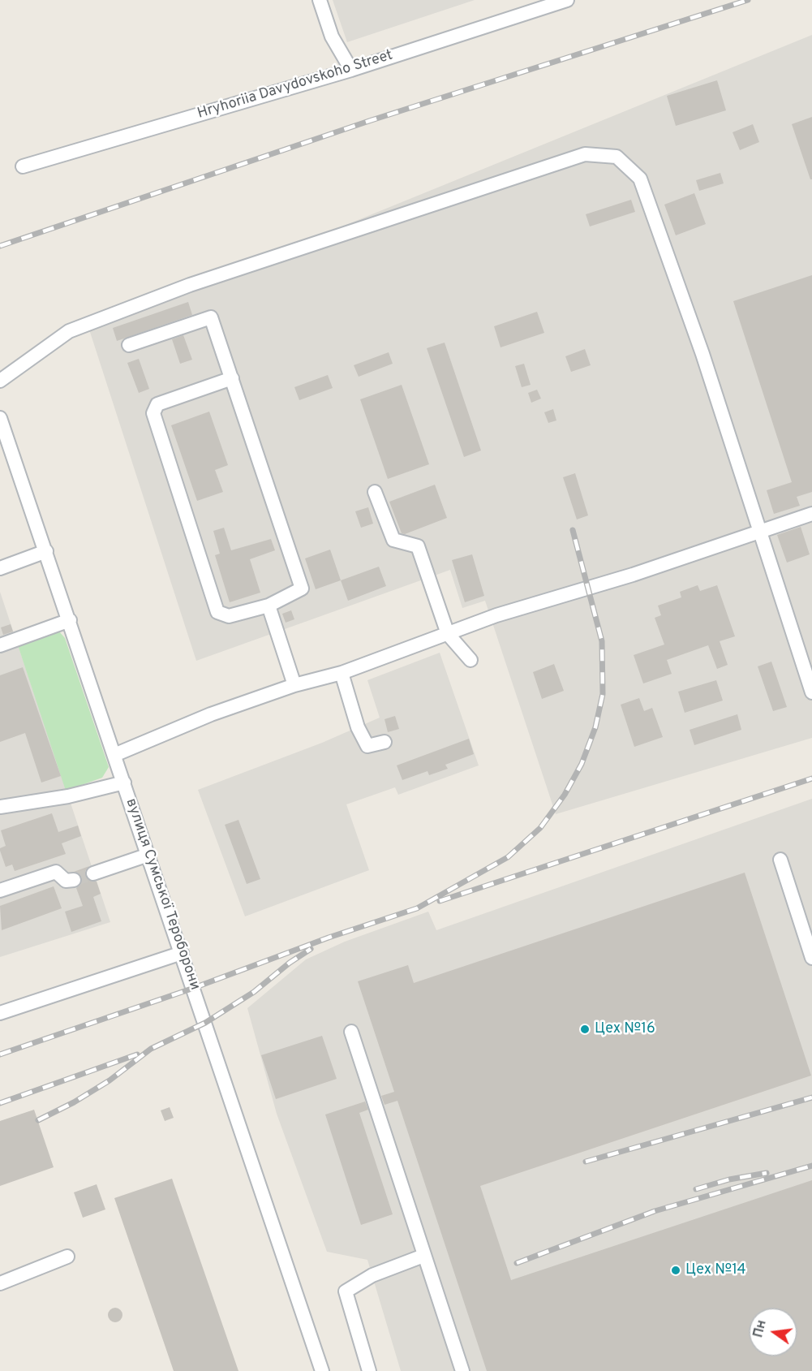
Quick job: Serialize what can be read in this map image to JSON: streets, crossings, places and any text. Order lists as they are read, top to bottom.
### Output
{
  "streets": {
    "street": ["Hryhoriia Davydovskoho Street", "вулиця Сумської Тероборони"]
  },
  "places": ["Цех №16", "Цех №14"],
  "north": "left"
}
